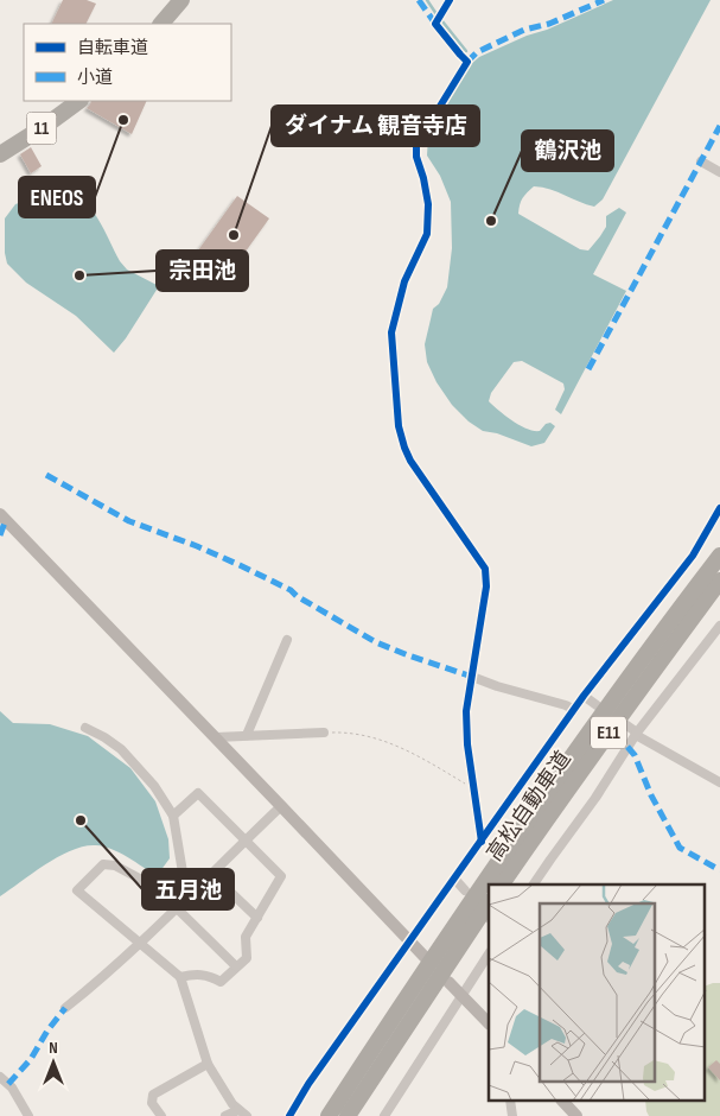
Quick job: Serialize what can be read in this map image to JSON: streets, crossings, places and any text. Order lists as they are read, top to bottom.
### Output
{
  "streets": {
    "highway": ["11", "E11", "高松自動車道"]
  },
  "places": [
    "ENEOS",
    "鶴沢池",
    "ダイナム 観音寺店",
    "宗田池",
    "五月池"
  ],
  "legend": ["自転車道", "小道"],
  "north": "top"
}
